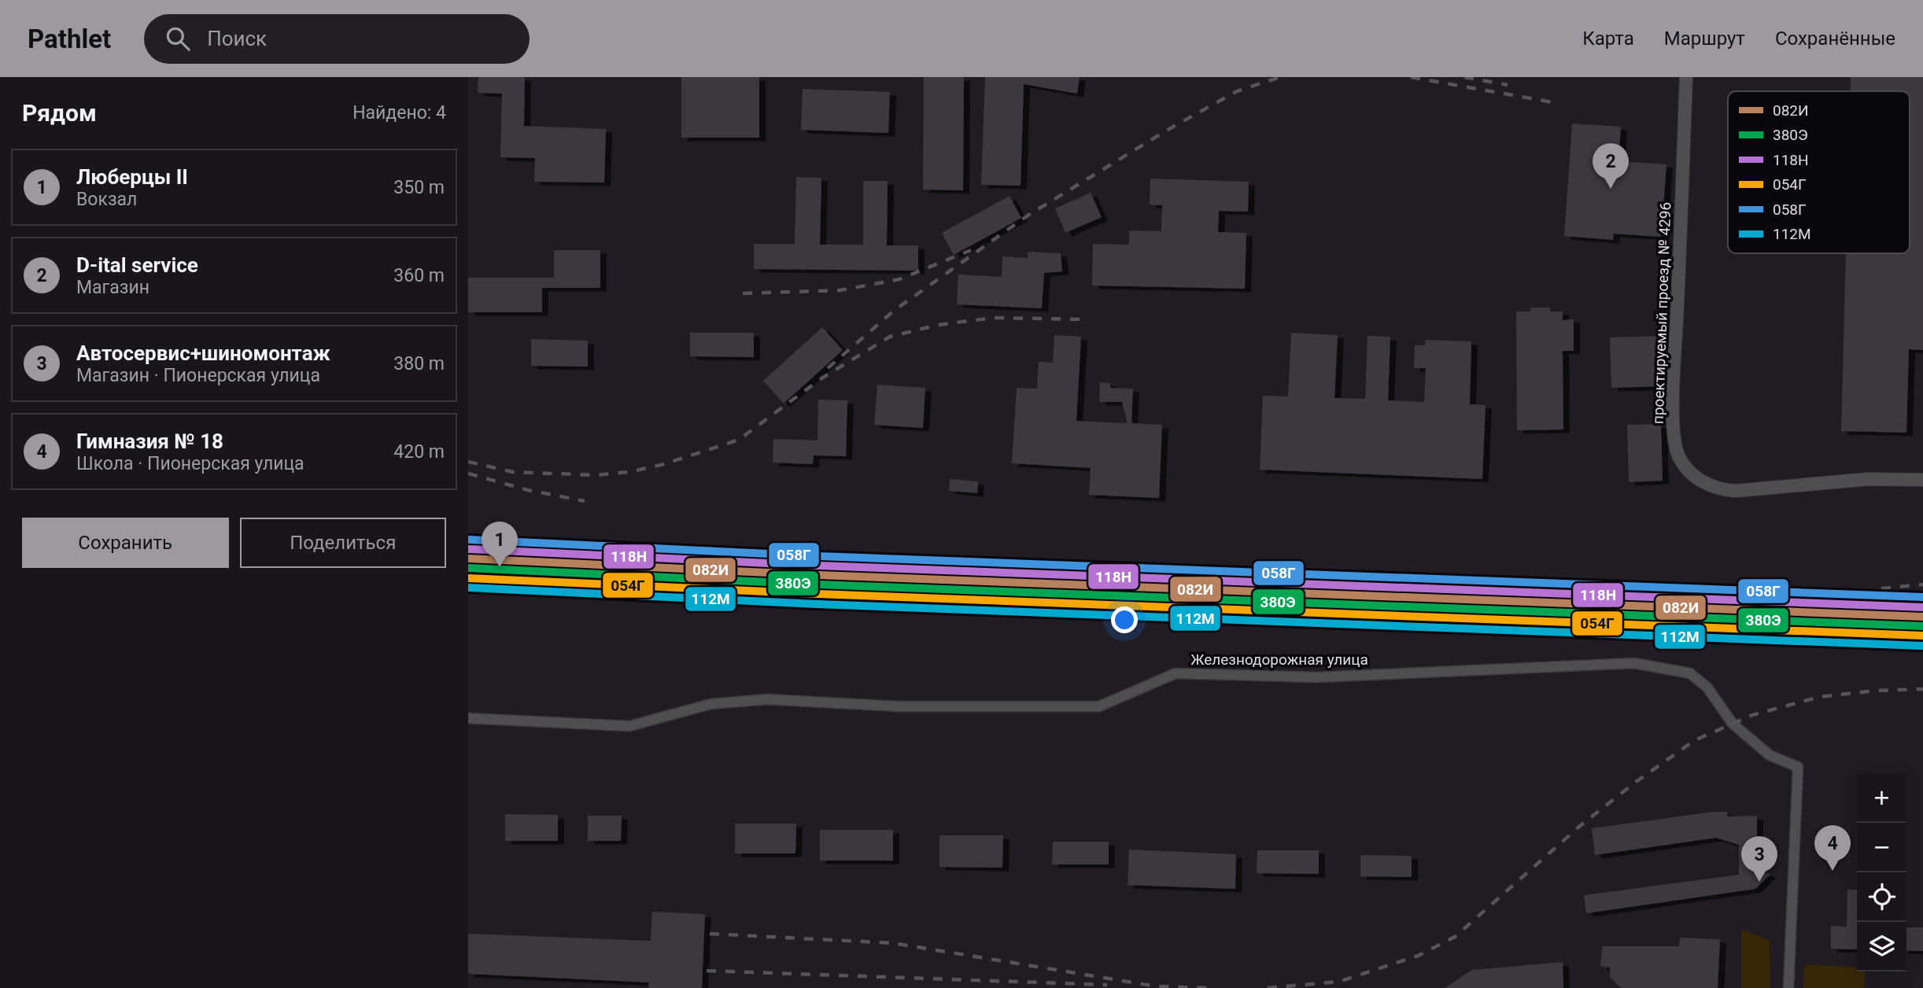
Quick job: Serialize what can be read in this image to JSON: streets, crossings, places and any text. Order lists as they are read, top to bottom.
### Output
{
  "streets": {
    "street": ["проектируемый проезд № 4296", "Железнодорожная улица"]
  },
  "lines": [
    "transit line 058Г",
    "transit line 118Н",
    "transit line 082И",
    "transit line 380Э",
    "transit line 054Г",
    "transit line 112М"
  ],
  "legend": [
    "082И",
    "380Э",
    "118Н",
    "054Г",
    "058Г",
    "112М"
  ],
  "page": {
    "header": "Pathlet",
    "search": "Поиск",
    "nav": ["Карта", "Маршрут", "Сохранённые"],
    "heading": ["Рядом", "Найдено: 4"],
    "pins": [
      "2",
      "1",
      "4",
      "3"
    ],
    "list": [
      {
        "mark": "1",
        "name": "Люберцы II",
        "note": "Вокзал",
        "value": "350 m"
      },
      {
        "mark": "2",
        "name": "D-ital service",
        "note": "Магазин",
        "value": "360 m"
      },
      {
        "mark": "3",
        "name": "Автосервис+шиномонтаж",
        "note": "Магазин · Пионерская улица",
        "value": "380 m"
      },
      {
        "mark": "4",
        "name": "Гимназия № 18",
        "note": "Школа · Пионерская улица",
        "value": "420 m"
      }
    ],
    "buttons": ["Сохранить", "Поделиться"],
    "map_buttons": ["+", "−"]
  }
}
